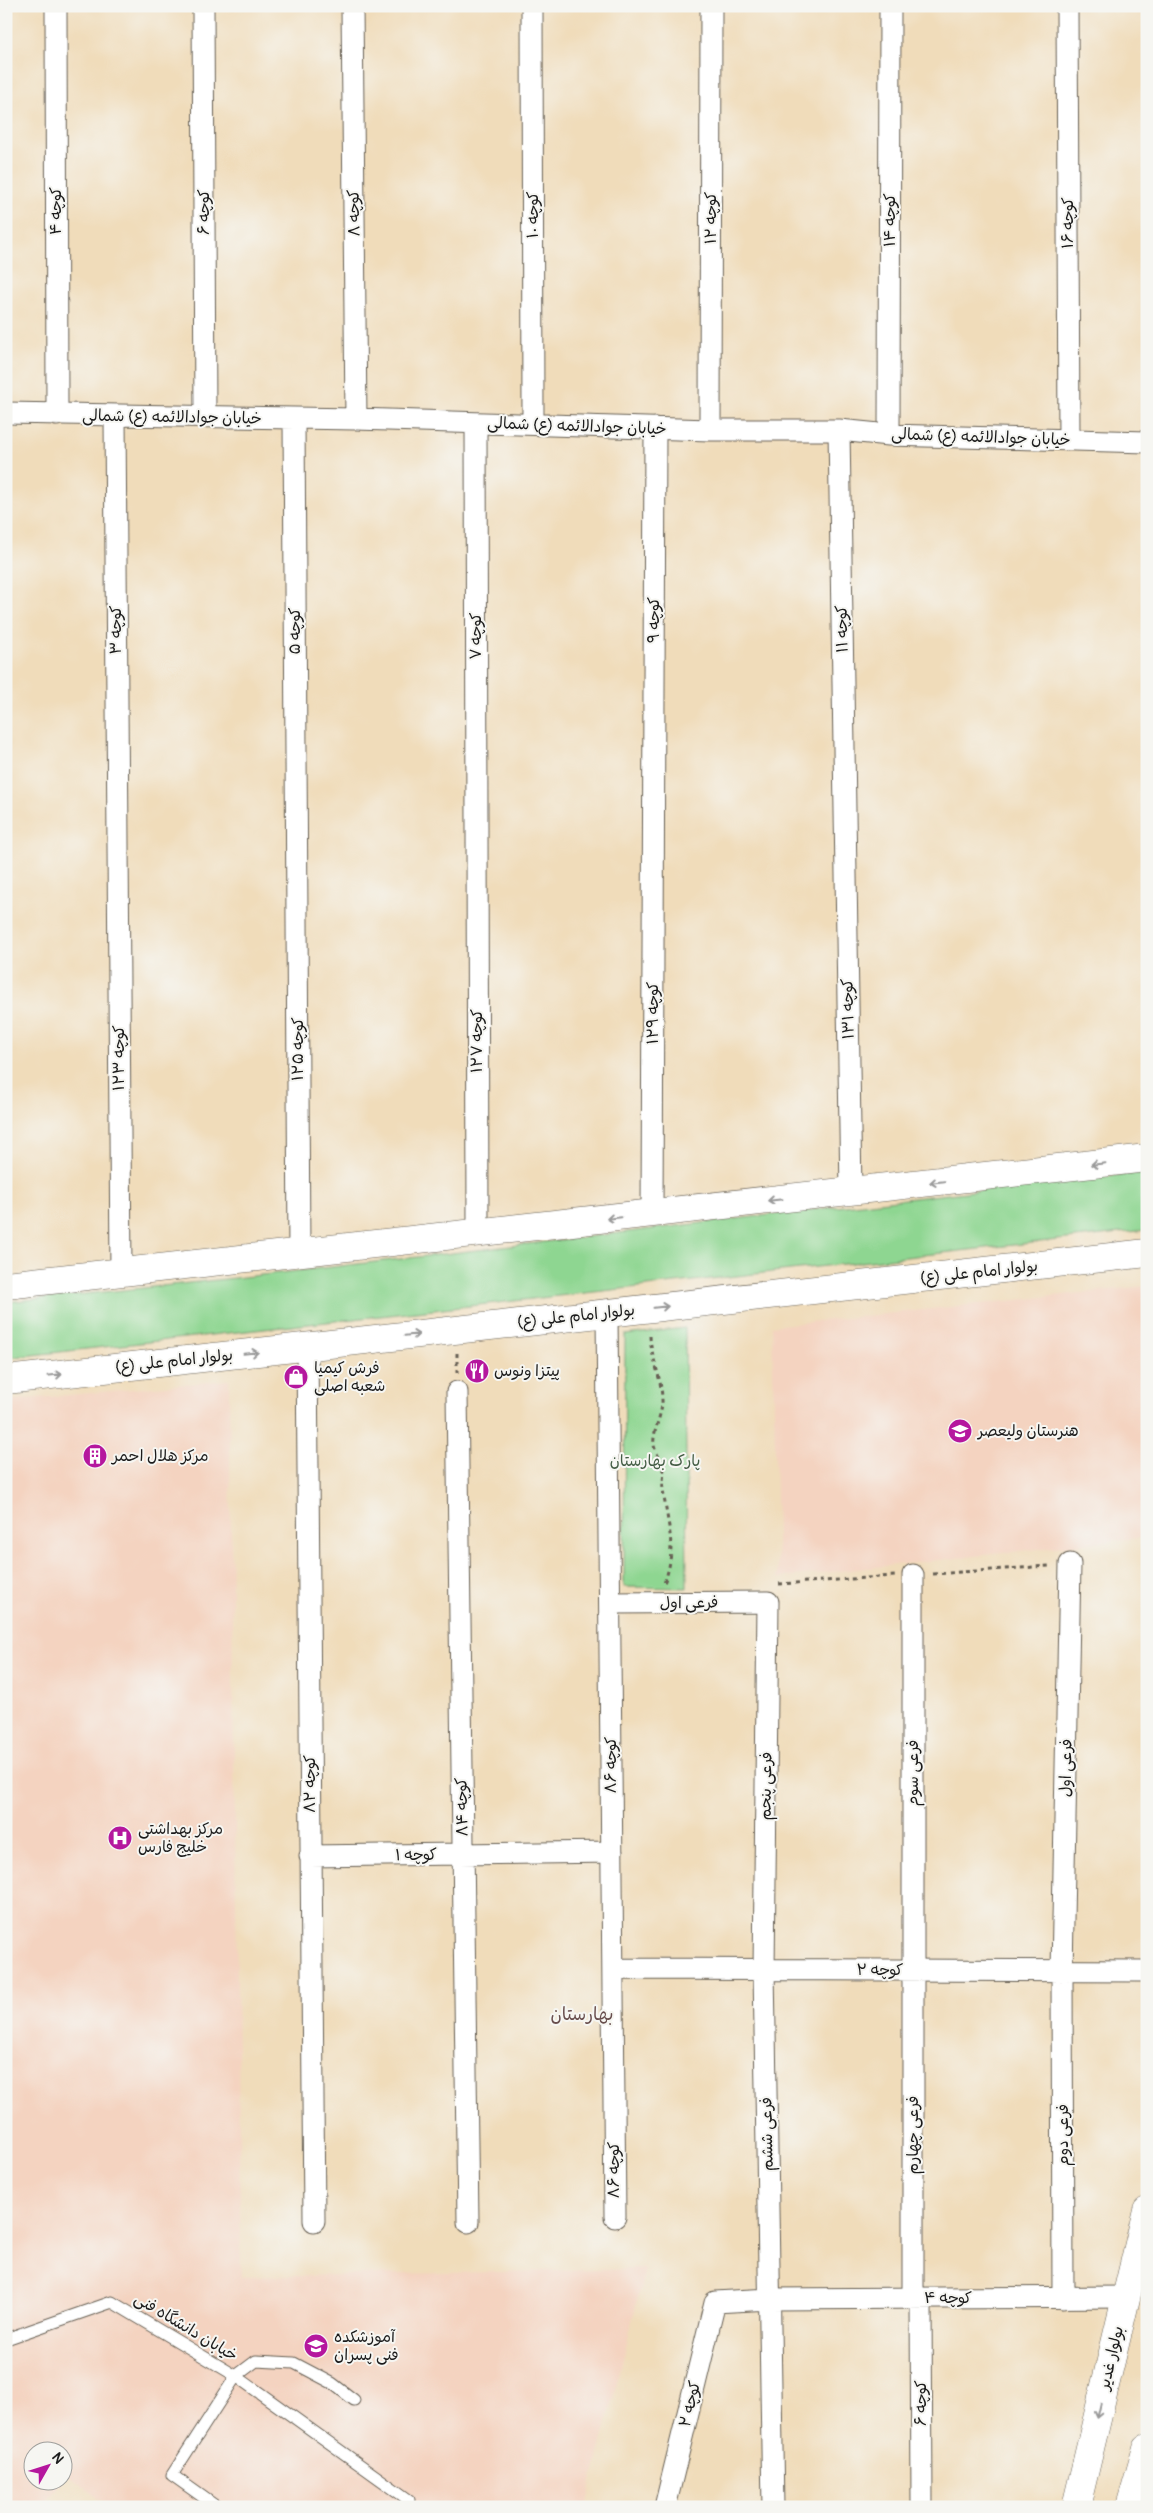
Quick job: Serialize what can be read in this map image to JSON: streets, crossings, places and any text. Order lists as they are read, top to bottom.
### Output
{
  "streets": {
    "main road": ["بولوار امام علی (ع)", "بولوار غدیر"],
    "street": [
      "کوچه ۴",
      "کوچه ۶",
      "کوچه ۸",
      "کوچه ۱۰",
      "کوچه ۱۲",
      "کوچه ۱۴",
      "کوچه ۱۶",
      "خیابان جوادالائمه (ع) شمالی",
      "کوچه ۹",
      "کوچه ۱۱",
      "کوچه ۳",
      "کوچه ۵",
      "کوچه ۷",
      "کوچه ۱۳۱",
      "کوچه ۱۲۹",
      "کوچه ۱۲۷",
      "کوچه ۱۲۵",
      "کوچه ۱۲۳",
      "فرعی اول",
      "کوچه ۸۶",
      "فرعی سوم",
      "کوچه ۸۲",
      "فرعی پنجم",
      "کوچه ۸۴",
      "کوچه ۱",
      "کوچه ۲",
      "فرعی ششم",
      "فرعی چهارم",
      "فرعی دوم"
    ],
    "lane": ["خیابان دانشگاه فنی"]
  },
  "crossings": [
    ["کوچه ۴", "کوچه ۶"],
    ["کوچه ۴", "خیابان جوادالائمه (ع) شمالی"],
    ["کوچه ۴", "کوچه ۲"],
    ["کوچه ۴", "فرعی ششم"],
    ["کوچه ۴", "فرعی چهارم"],
    ["کوچه ۴", "فرعی دوم"],
    ["کوچه ۴", "بولوار غدیر"],
    ["کوچه ۶", "خیابان جوادالائمه (ع) شمالی"],
    ["کوچه ۶", "فرعی چهارم"],
    ["کوچه ۸", "خیابان جوادالائمه (ع) شمالی"],
    ["کوچه ۱۰", "خیابان جوادالائمه (ع) شمالی"],
    ["کوچه ۱۲", "خیابان جوادالائمه (ع) شمالی"],
    ["کوچه ۱۴", "خیابان جوادالائمه (ع) شمالی"],
    ["کوچه ۱۶", "خیابان جوادالائمه (ع) شمالی"],
    ["خیابان جوادالائمه (ع) شمالی", "کوچه ۹"],
    ["خیابان جوادالائمه (ع) شمالی", "کوچه ۱۱"],
    ["خیابان جوادالائمه (ع) شمالی", "کوچه ۳"],
    ["خیابان جوادالائمه (ع) شمالی", "کوچه ۵"],
    ["خیابان جوادالائمه (ع) شمالی", "کوچه ۷"],
    ["کوچه ۹", "کوچه ۱۲۹"],
    ["کوچه ۱۱", "کوچه ۱۳۱"],
    ["کوچه ۳", "کوچه ۱۲۳"],
    ["کوچه ۵", "کوچه ۱۲۵"],
    ["کوچه ۷", "کوچه ۱۲۷"],
    ["بولوار امام علی (ع)", "کوچه ۸۶"],
    ["بولوار امام علی (ع)", "کوچه ۸۲"],
    ["فرعی اول", "کوچه ۸۶"],
    ["فرعی اول", "فرعی پنجم"],
    ["فرعی اول", "کوچه ۲"],
    ["فرعی اول", "فرعی دوم"],
    ["کوچه ۸۶", "کوچه ۱"],
    ["کوچه ۸۶", "کوچه ۲"],
    ["فرعی سوم", "کوچه ۲"],
    ["فرعی سوم", "فرعی چهارم"],
    ["کوچه ۸۲", "کوچه ۱"],
    ["فرعی پنجم", "کوچه ۲"],
    ["فرعی پنجم", "فرعی ششم"],
    ["کوچه ۸۴", "کوچه ۱"],
    ["کوچه ۲", "فرعی ششم"],
    ["کوچه ۲", "فرعی چهارم"],
    ["کوچه ۲", "فرعی دوم"]
  ],
  "one_way": ["بولوار غدیر"],
  "districts": ["بهارستان"],
  "parks": ["پارک بهارستان"],
  "places": {
    "restaurant": ["پیتزا ونوس"],
    "shop": ["فرش کیمیا شعبه اصلی"],
    "school or university": ["هنرستان ولیعصر", "آموزشکده فنی پسران"],
    "building": ["مرکز هلال احمر"],
    "hospital": ["مرکز بهداشتی خلیج فارس"]
  },
  "north": "top right"
}
